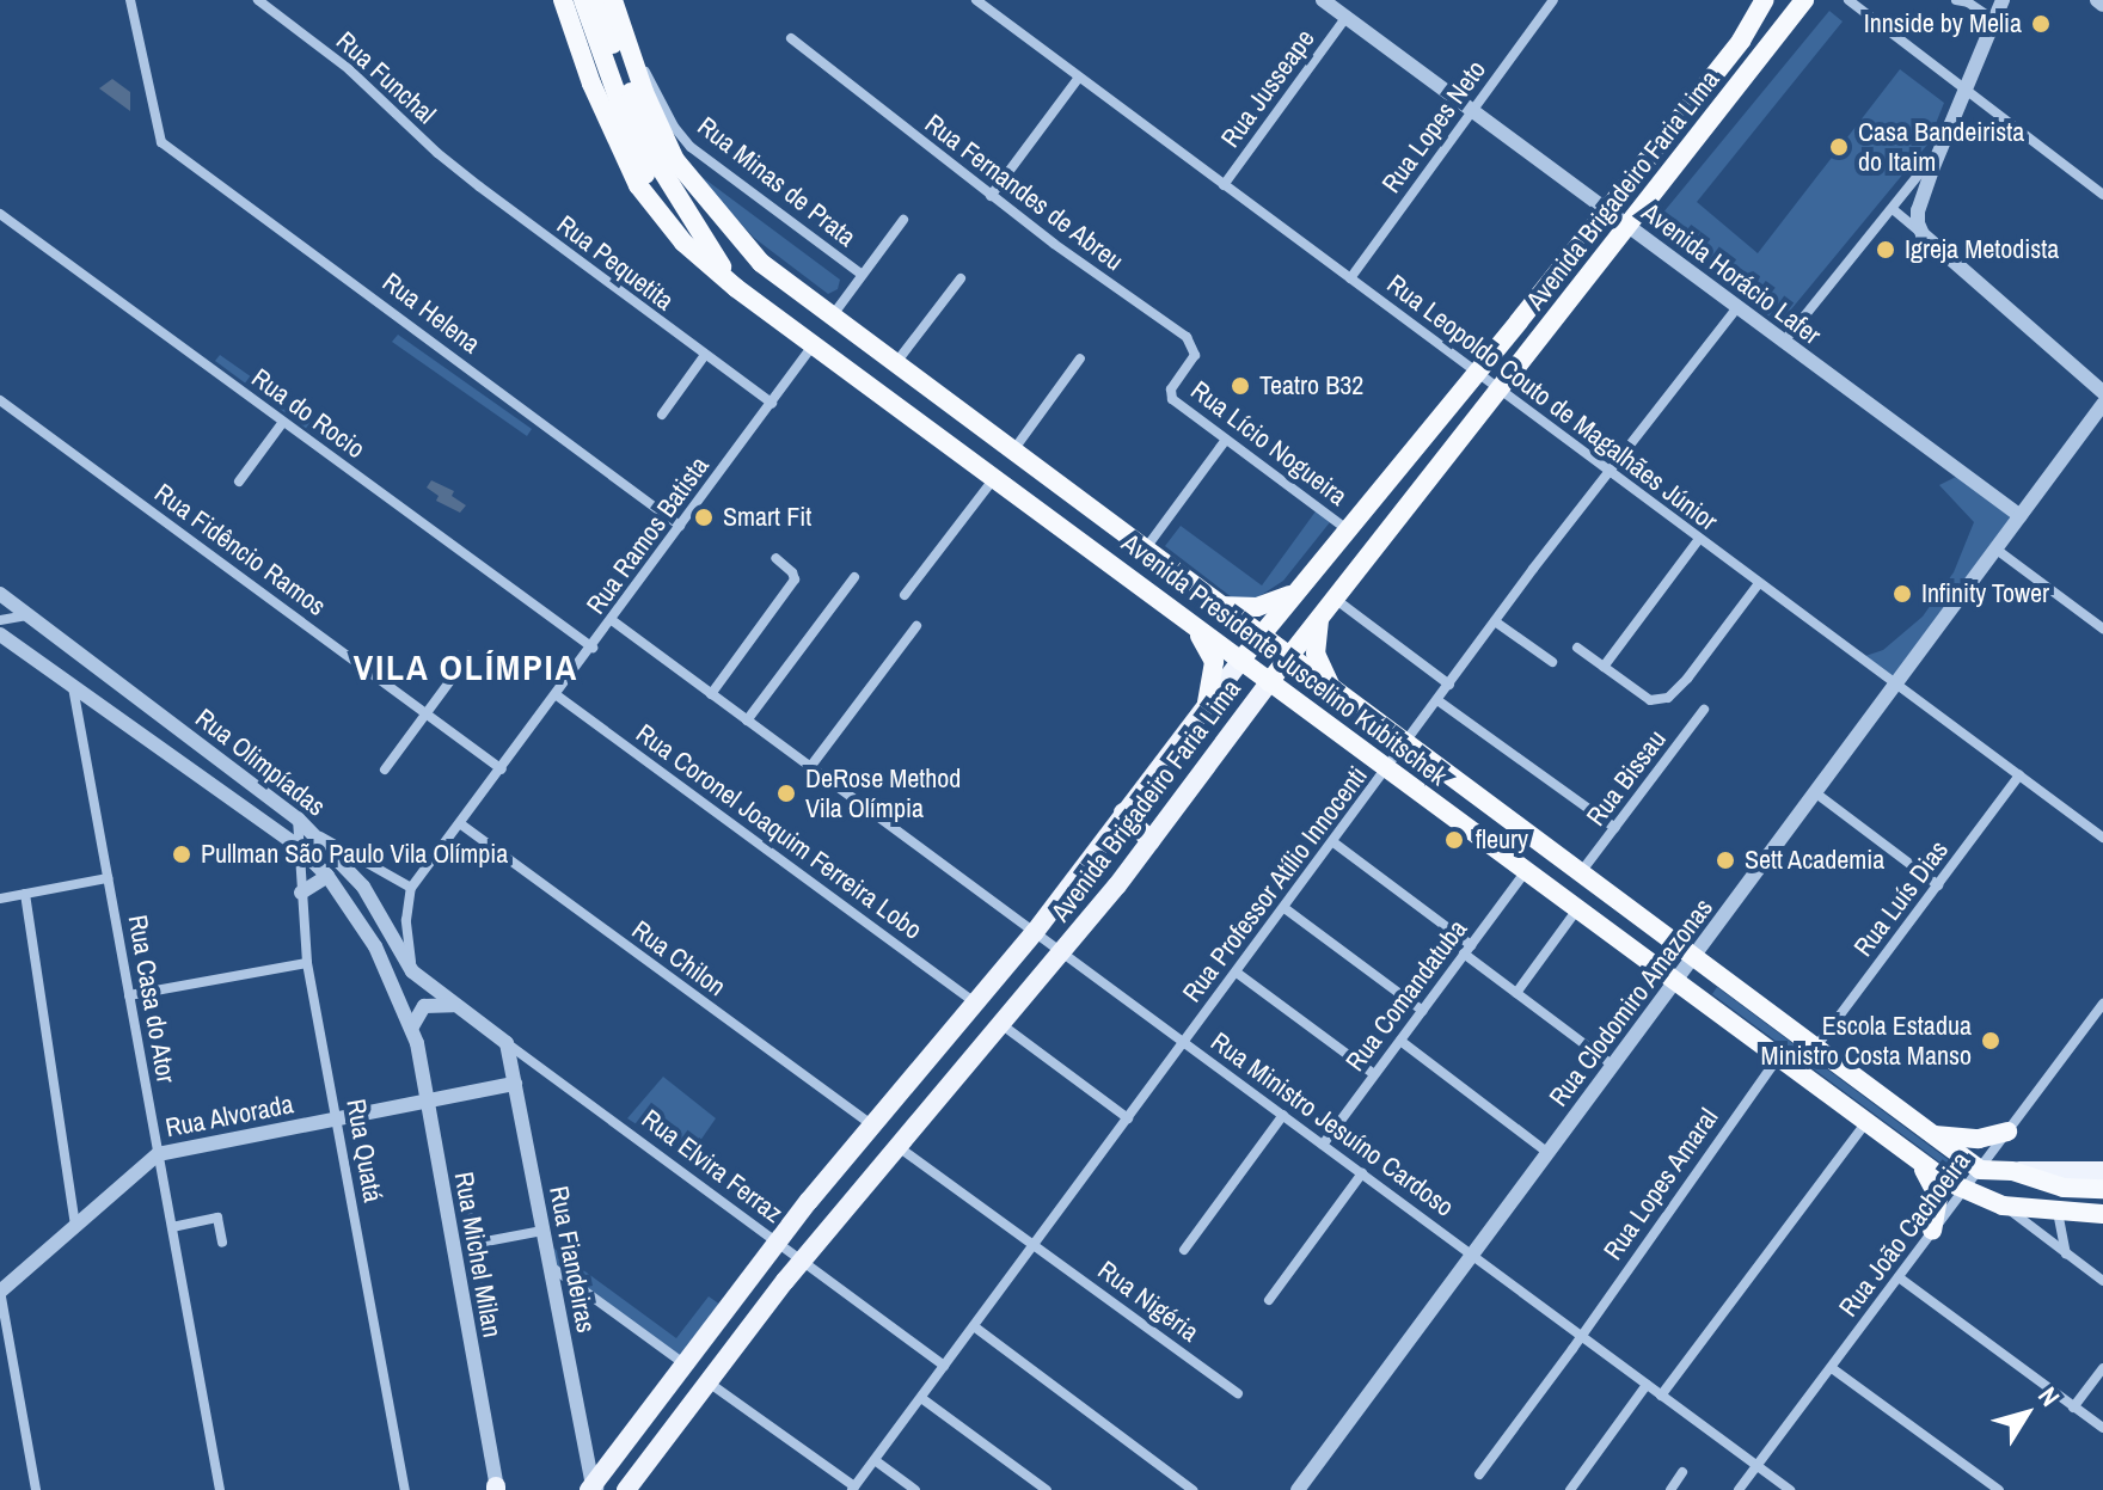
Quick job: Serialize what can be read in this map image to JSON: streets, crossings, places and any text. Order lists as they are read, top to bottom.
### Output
{
  "streets": {
    "highway": ["Avenida Brigadeiro Faria Lima", "Avenida Presidente Juscelino Kubitschek"],
    "street": [
      "Rua Funchal",
      "Rua Jusseape",
      "Rua Lopes Neto",
      "Rua Minas de Prata",
      "Rua Fernandes de Abreu",
      "Rua Pequetita",
      "Avenida Horácio Lafer",
      "Rua Helena",
      "Rua Leopoldo Couto de Magalhães Júnior",
      "Rua do Rocio",
      "Rua Lício Nogueira",
      "Rua Ramos Batista",
      "Rua Fidêncio Ramos",
      "Rua Olimpíadas",
      "Rua Bissau",
      "Rua Coronel Joaquim Ferreira Lobo",
      "Rua Professor Atílio Innocenti",
      "Rua Luís Dias",
      "Rua Chilon",
      "Rua Comandatuba",
      "Rua Casa do Ator",
      "Rua Clodomiro Amazonas",
      "Rua Alvorada",
      "Rua Ministro Jesuíno Cardoso",
      "Rua Quatá",
      "Rua Elvira Ferraz",
      "Rua Lopes Amaral",
      "Rua João Cachoeira",
      "Rua Michel Milan",
      "Rua Fiandeiras",
      "Rua Nigéria"
    ]
  },
  "crossings": [
    ["Rua Funchal", "Rua Pequetita"],
    ["Rua Jusseape", "Avenida Horácio Lafer"],
    ["Rua Jusseape", "Rua Leopoldo Couto de Magalhães Júnior"],
    ["Rua Lopes Neto", "Avenida Horácio Lafer"],
    ["Rua Lopes Neto", "Rua Leopoldo Couto de Magalhães Júnior"],
    ["Rua Minas de Prata", "Avenida Presidente Juscelino Kubitschek"],
    ["Avenida Brigadeiro Faria Lima", "Avenida Horácio Lafer"],
    ["Avenida Brigadeiro Faria Lima", "Rua Leopoldo Couto de Magalhães Júnior"],
    ["Avenida Brigadeiro Faria Lima", "Rua Lício Nogueira"],
    ["Avenida Brigadeiro Faria Lima", "Avenida Presidente Juscelino Kubitschek"],
    ["Avenida Brigadeiro Faria Lima", "Rua Coronel Joaquim Ferreira Lobo"],
    ["Avenida Brigadeiro Faria Lima", "Rua Chilon"],
    ["Avenida Brigadeiro Faria Lima", "Rua Ministro Jesuíno Cardoso"],
    ["Avenida Brigadeiro Faria Lima", "Rua Elvira Ferraz"],
    ["Avenida Brigadeiro Faria Lima", "Rua Fiandeiras"],
    ["Rua Fernandes de Abreu", "Rua Lício Nogueira"],
    ["Rua Pequetita", "Rua Ramos Batista"],
    ["Avenida Horácio Lafer", "Rua Professor Atílio Innocenti"],
    ["Avenida Horácio Lafer", "Rua Clodomiro Amazonas"],
    ["Rua Helena", "Rua Ramos Batista"],
    ["Rua Leopoldo Couto de Magalhães Júnior", "Rua Professor Atílio Innocenti"],
    ["Rua Leopoldo Couto de Magalhães Júnior", "Rua Luís Dias"],
    ["Rua Leopoldo Couto de Magalhães Júnior", "Rua Clodomiro Amazonas"],
    ["Rua do Rocio", "Rua Ramos Batista"],
    ["Rua Ramos Batista", "Rua Fidêncio Ramos"],
    ["Rua Ramos Batista", "Avenida Presidente Juscelino Kubitschek"],
    ["Rua Ramos Batista", "Rua Olimpíadas"],
    ["Rua Ramos Batista", "Rua Coronel Joaquim Ferreira Lobo"],
    ["Rua Ramos Batista", "Rua Chilon"],
    ["Rua Ramos Batista", "Rua Ministro Jesuíno Cardoso"],
    ["Avenida Presidente Juscelino Kubitschek", "Rua Bissau"],
    ["Avenida Presidente Juscelino Kubitschek", "Rua Professor Atílio Innocenti"],
    ["Avenida Presidente Juscelino Kubitschek", "Rua Luís Dias"],
    ["Avenida Presidente Juscelino Kubitschek", "Rua Comandatuba"],
    ["Avenida Presidente Juscelino Kubitschek", "Rua Clodomiro Amazonas"],
    ["Avenida Presidente Juscelino Kubitschek", "Rua Lopes Amaral"],
    ["Avenida Presidente Juscelino Kubitschek", "Rua João Cachoeira"],
    ["Rua Olimpíadas", "Rua Casa do Ator"],
    ["Rua Olimpíadas", "Rua Quatá"],
    ["Rua Olimpíadas", "Rua Elvira Ferraz"],
    ["Rua Olimpíadas", "Rua Michel Milan"],
    ["Rua Professor Atílio Innocenti", "Rua Ministro Jesuíno Cardoso"],
    ["Rua Professor Atílio Innocenti", "Rua Elvira Ferraz"],
    ["Rua Professor Atílio Innocenti", "Rua Nigéria"],
    ["Rua Comandatuba", "Rua Ministro Jesuíno Cardoso"],
    ["Rua Casa do Ator", "Rua Alvorada"],
    ["Rua Clodomiro Amazonas", "Rua Ministro Jesuíno Cardoso"],
    ["Rua Alvorada", "Rua Quatá"],
    ["Rua Alvorada", "Rua Michel Milan"],
    ["Rua Alvorada", "Rua Fiandeiras"],
    ["Rua Ministro Jesuíno Cardoso", "Rua Lopes Amaral"],
    ["Rua Ministro Jesuíno Cardoso", "Rua João Cachoeira"],
    ["Rua Elvira Ferraz", "Rua Fiandeiras"]
  ],
  "districts": ["VILA OLÍMPIA"],
  "places": [
    "Innside by Melia",
    "Casa Bandeirista do Itaim",
    "Igreja Metodista",
    "Teatro B32",
    "Smart Fit",
    "Infinity Tower",
    "DeRose Method Vila Olímpia",
    "fleury",
    "Pullman São Paulo Vila Olímpia",
    "Sett Academia",
    "Escola Estadua Ministro Costa Manso"
  ],
  "north": "top right"
}
